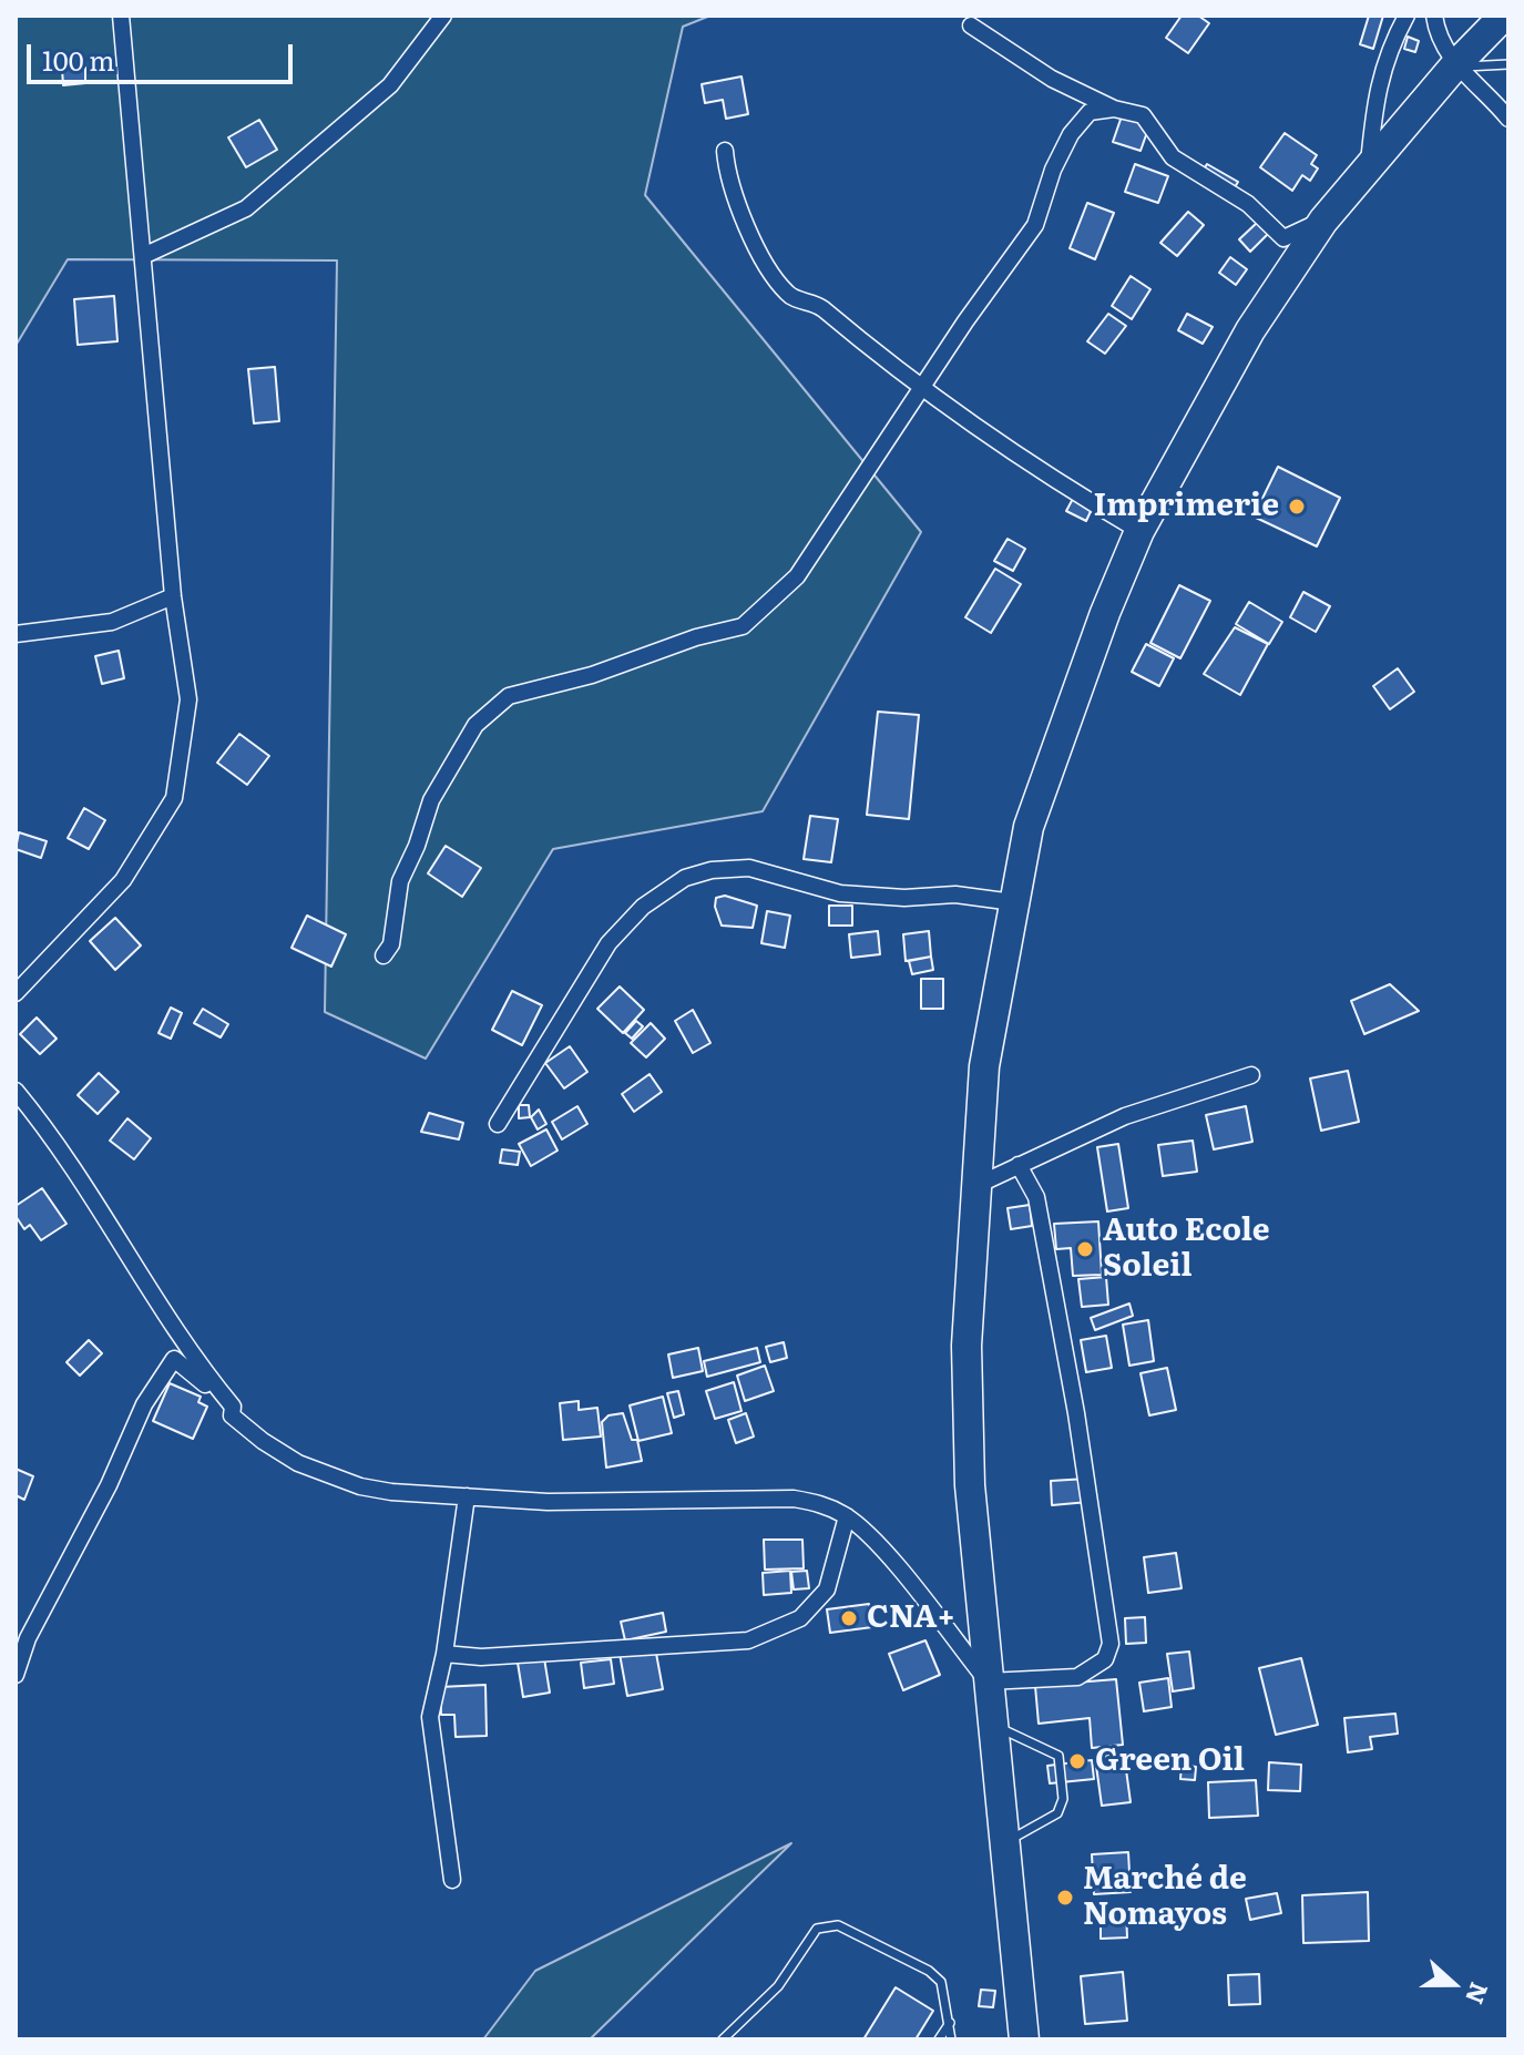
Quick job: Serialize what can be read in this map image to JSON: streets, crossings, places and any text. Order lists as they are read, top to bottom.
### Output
{
  "places": [
    "Imprimerie",
    "Auto Ecole Soleil",
    "CNA+",
    "Green Oil",
    "Marché de Nomayos"
  ],
  "scale_bar": "100 m",
  "north": "right"
}
